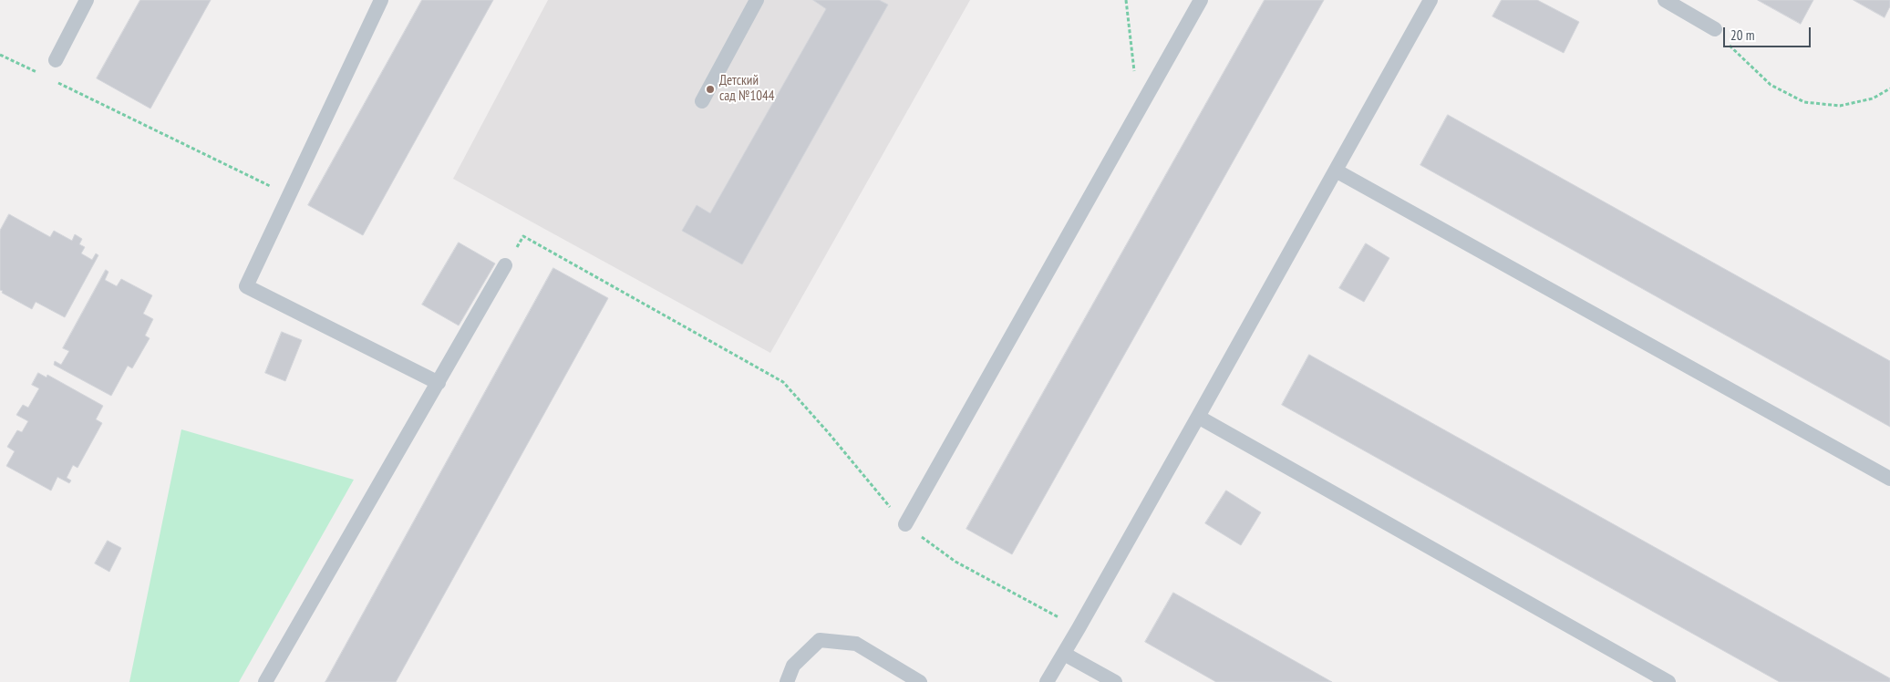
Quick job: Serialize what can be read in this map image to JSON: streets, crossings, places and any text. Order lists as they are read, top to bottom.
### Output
{
  "places": ["Детский сад №1044"],
  "scale_bar": "20 m"
}
